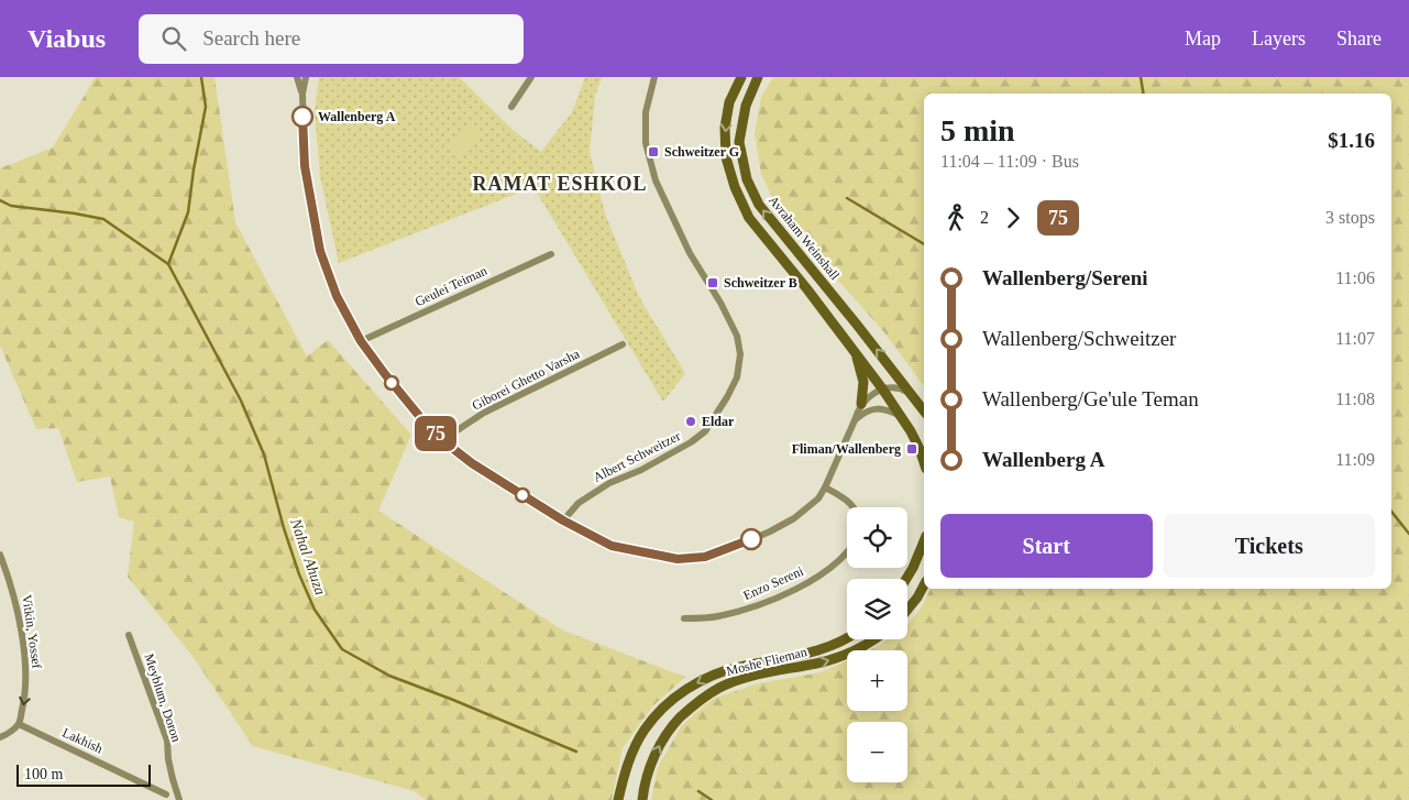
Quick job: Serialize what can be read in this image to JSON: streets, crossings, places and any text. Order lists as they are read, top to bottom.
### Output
{
  "streets": {
    "main road": ["Avraham Weinshall", "Moshe Flieman"],
    "street": [
      "Geulei Teiman",
      "Giborei Ghetto Varsha",
      "Albert Schweitzer",
      "Enzo Sereni",
      "Vitkin, Yossef",
      "Meyblum, Doron",
      "Lakhish"
    ]
  },
  "crossings": [
    ["Vitkin, Yossef", "Lakhish"]
  ],
  "one_way": ["Vitkin, Yossef"],
  "districts": ["RAMAT ESHKOL"],
  "water": ["Nahal Ahuza"],
  "places": {
    "other": ["Wallenberg A", "Eldar"],
    "transit": ["Schweitzer G", "Schweitzer B", "Fliman/Wallenberg"]
  },
  "lines": ["bus line 75"],
  "scale_bar": "100 m",
  "page": {
    "header": "Viabus",
    "search": "Search here",
    "nav": ["Map", "Layers", "Share"],
    "on_map": "75",
    "heading": ["5 min", "11:04 – 11:09 · Bus", "$1.16"],
    "legs": ["2", "75", "3 stops"],
    "list": [
      {
        "name": "Wallenberg/Sereni",
        "value": "11:06"
      },
      {
        "name": "Wallenberg/Schweitzer",
        "value": "11:07"
      },
      {
        "name": "Wallenberg/Ge'ule Teman",
        "value": "11:08"
      },
      {
        "name": "Wallenberg A",
        "value": "11:09"
      }
    ],
    "buttons": ["Start", "Tickets"],
    "map_buttons": ["+", "−"],
    "scale": "100 m"
  }
}
